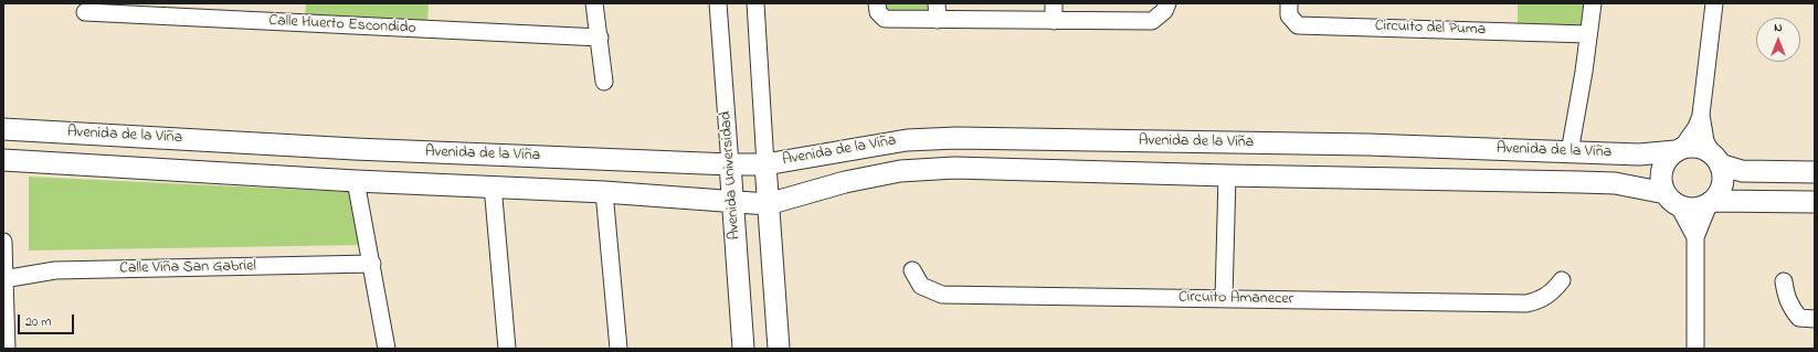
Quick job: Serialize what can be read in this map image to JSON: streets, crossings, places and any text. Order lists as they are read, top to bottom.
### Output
{
  "streets": {
    "street": [
      "Calle Huerto Escondido",
      "Circuito del Puma",
      "Avenida de la Viña",
      "Avenida Universidad",
      "Calle Viña San Gabriel",
      "Circuito Amanecer"
    ]
  },
  "crossings": [
    ["Avenida de la Viña", "Avenida Universidad"]
  ],
  "scale_bar": "20 m",
  "north": "top"
}
